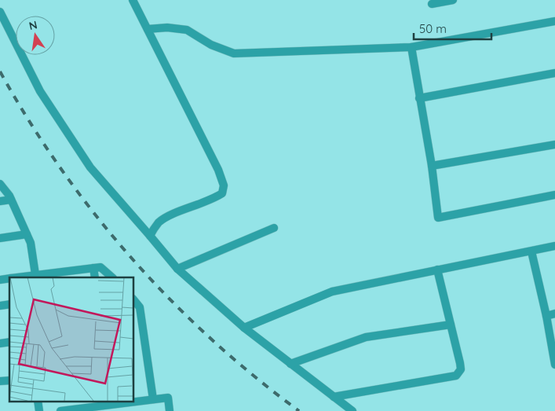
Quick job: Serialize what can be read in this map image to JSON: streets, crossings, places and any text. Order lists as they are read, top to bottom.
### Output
{
  "scale_bar": "50 m",
  "north": "top"
}
